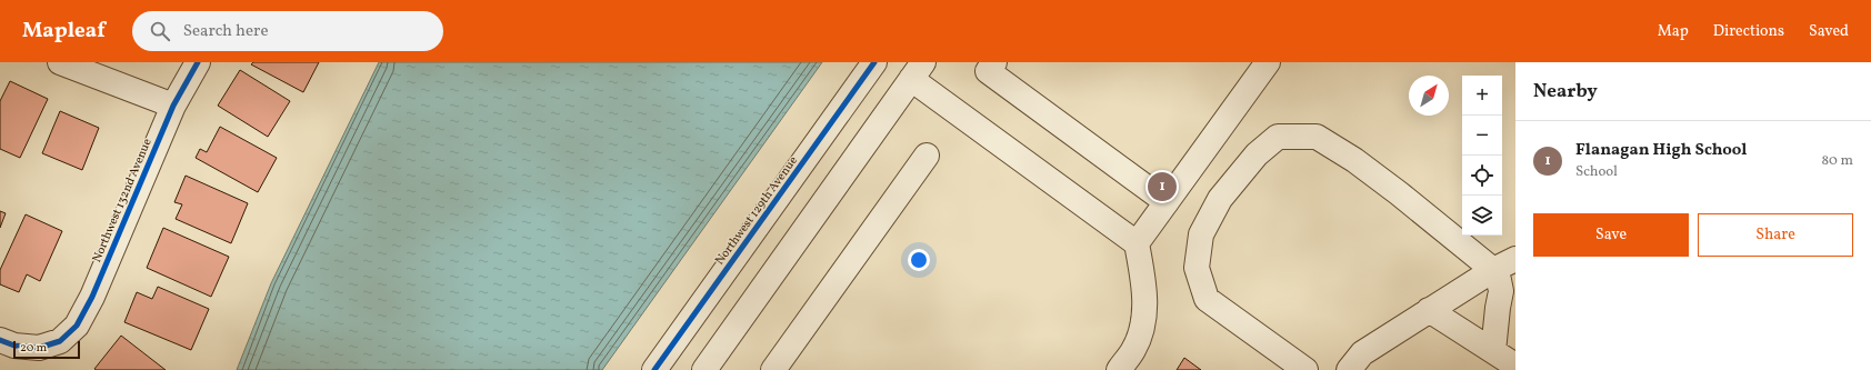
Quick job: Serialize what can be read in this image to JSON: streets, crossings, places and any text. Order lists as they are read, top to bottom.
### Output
{
  "streets": {
    "street": ["Northwest 132nd Avenue", "Northwest 129th Avenue"]
  },
  "scale_bar": "20 m",
  "north": "top right",
  "page": {
    "header": "Mapleaf",
    "search": "Search here",
    "nav": ["Map", "Directions", "Saved"],
    "heading": "Nearby",
    "map_buttons": ["+", "−"],
    "list": [
      {
        "mark": "1",
        "name": "Flanagan High School",
        "note": "School",
        "value": "80 m"
      }
    ],
    "pins": "1",
    "buttons": ["Save", "Share"],
    "scale": "20 m"
  }
}
